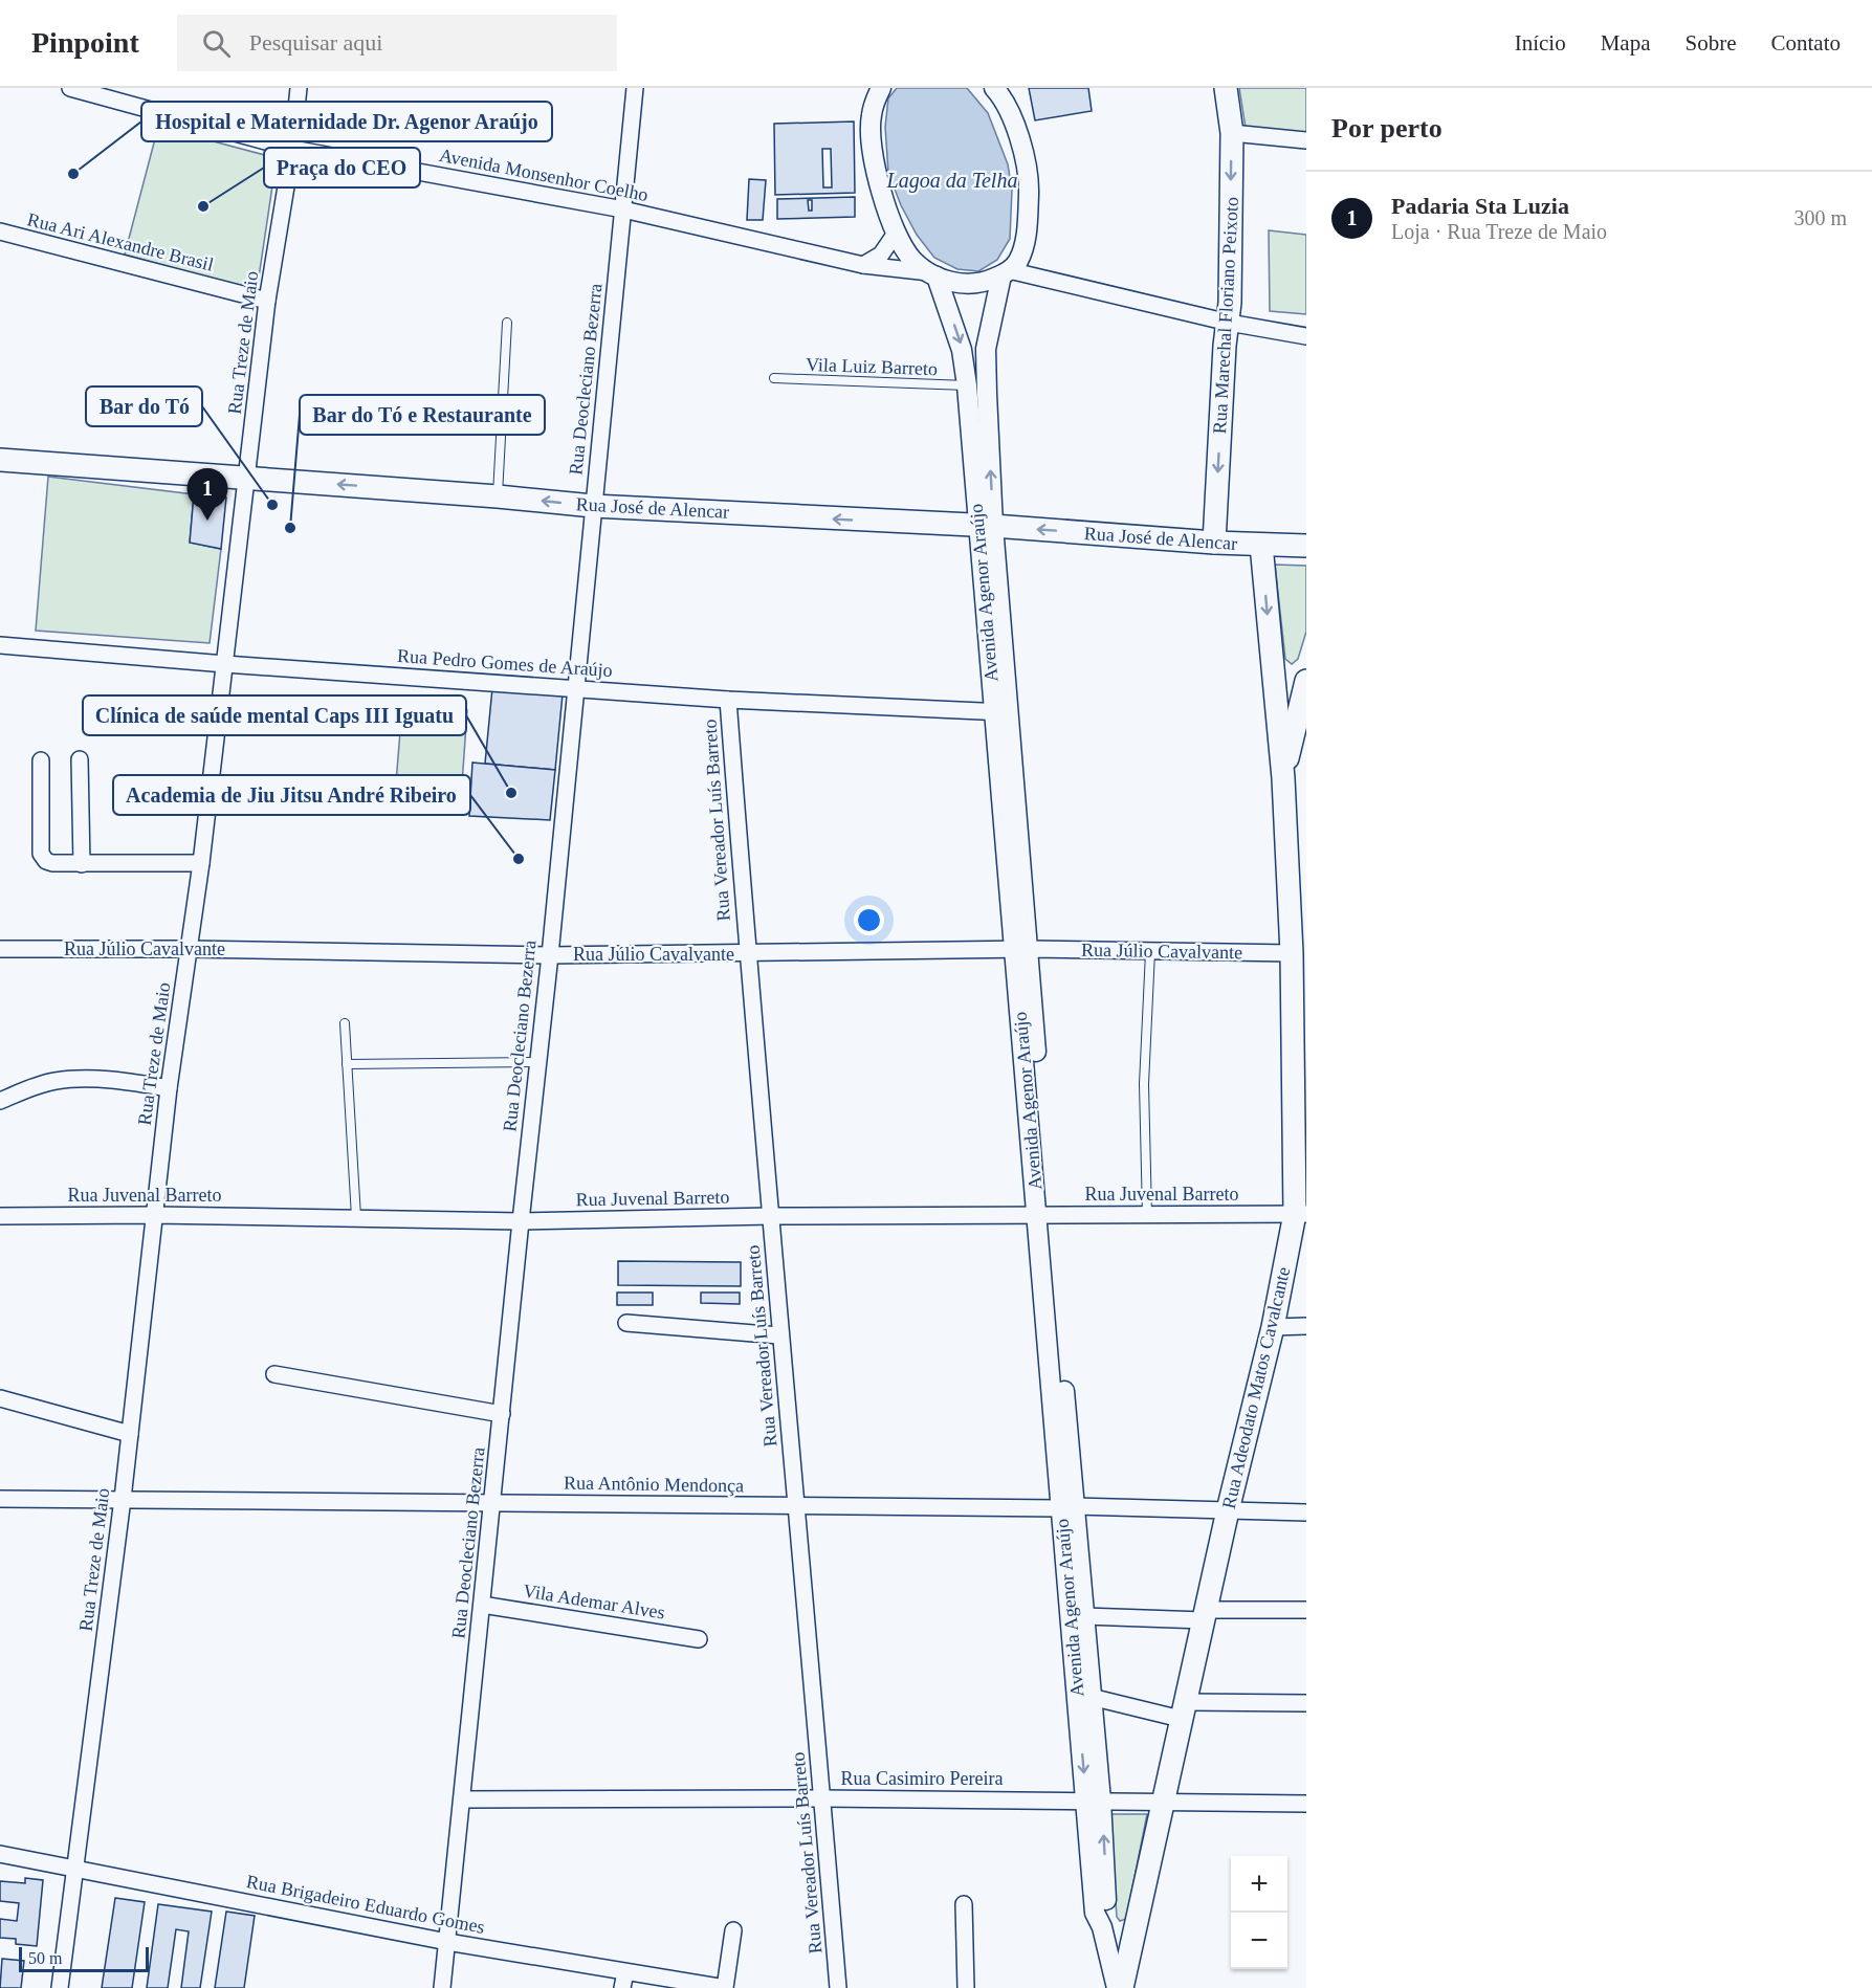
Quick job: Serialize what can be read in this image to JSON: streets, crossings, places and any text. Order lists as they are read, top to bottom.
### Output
{
  "streets": {
    "main road": ["Rua Marechal Floriano Peixoto", "Rua José de Alencar", "Rua Adeodato Matos Cavalcante"],
    "street": [
      "Avenida Monsenhor Coelho",
      "Rua Ari Alexandre Brasil",
      "Rua Treze de Maio",
      "Rua Deocleciano Bezerra",
      "Avenida Agenor Araújo",
      "Rua Pedro Gomes de Araújo",
      "Rua Vereador Luís Barreto",
      "Rua Júlio Cavalvante",
      "Rua Juvenal Barreto",
      "Rua Antônio Mendonça",
      "Vila Ademar Alves",
      "Rua Casimiro Pereira",
      "Rua Brigadeiro Eduardo Gomes"
    ],
    "lane": ["Vila Luiz Barreto"]
  },
  "crossings": [
    ["Avenida Monsenhor Coelho", "Rua Treze de Maio"],
    ["Avenida Monsenhor Coelho", "Rua Deocleciano Bezerra"],
    ["Avenida Monsenhor Coelho", "Avenida Agenor Araújo"],
    ["Rua Ari Alexandre Brasil", "Rua Treze de Maio"],
    ["Rua Marechal Floriano Peixoto", "Rua José de Alencar"],
    ["Rua Treze de Maio", "Rua José de Alencar"],
    ["Rua Treze de Maio", "Rua Pedro Gomes de Araújo"],
    ["Rua Treze de Maio", "Rua Júlio Cavalvante"],
    ["Rua Treze de Maio", "Rua Juvenal Barreto"],
    ["Rua Treze de Maio", "Rua Antônio Mendonça"],
    ["Rua Treze de Maio", "Rua Brigadeiro Eduardo Gomes"],
    ["Vila Luiz Barreto", "Avenida Agenor Araújo"],
    ["Rua Deocleciano Bezerra", "Rua José de Alencar"],
    ["Rua Deocleciano Bezerra", "Rua Pedro Gomes de Araújo"],
    ["Rua Deocleciano Bezerra", "Rua Júlio Cavalvante"],
    ["Rua Deocleciano Bezerra", "Rua Juvenal Barreto"],
    ["Rua Deocleciano Bezerra", "Rua Antônio Mendonça"],
    ["Rua Deocleciano Bezerra", "Vila Ademar Alves"],
    ["Rua Deocleciano Bezerra", "Rua Casimiro Pereira"],
    ["Rua Deocleciano Bezerra", "Rua Brigadeiro Eduardo Gomes"],
    ["Rua José de Alencar", "Avenida Agenor Araújo"],
    ["Rua José de Alencar", "Rua Adeodato Matos Cavalcante"],
    ["Avenida Agenor Araújo", "Rua Pedro Gomes de Araújo"],
    ["Avenida Agenor Araújo", "Rua Júlio Cavalvante"],
    ["Avenida Agenor Araújo", "Rua Juvenal Barreto"],
    ["Avenida Agenor Araújo", "Rua Antônio Mendonça"],
    ["Avenida Agenor Araújo", "Rua Casimiro Pereira"],
    ["Rua Pedro Gomes de Araújo", "Rua Vereador Luís Barreto"],
    ["Rua Vereador Luís Barreto", "Rua Júlio Cavalvante"],
    ["Rua Vereador Luís Barreto", "Rua Juvenal Barreto"],
    ["Rua Vereador Luís Barreto", "Rua Antônio Mendonça"],
    ["Rua Vereador Luís Barreto", "Rua Casimiro Pereira"],
    ["Rua Júlio Cavalvante", "Rua Adeodato Matos Cavalcante"],
    ["Rua Juvenal Barreto", "Rua Adeodato Matos Cavalcante"],
    ["Rua Adeodato Matos Cavalcante", "Rua Antônio Mendonça"],
    ["Rua Adeodato Matos Cavalcante", "Rua Casimiro Pereira"]
  ],
  "one_way": ["Rua Marechal Floriano Peixoto", "Rua José de Alencar"],
  "water": ["Lagoa da Telha"],
  "places": [
    "Hospital e Maternidade Dr. Agenor Araújo",
    "Praça do CEO",
    "Bar do Tó",
    "Bar do Tó e Restaurante",
    "Clínica de saúde mental Caps III Iguatu",
    "Academia de Jiu Jitsu André Ribeiro"
  ],
  "scale_bar": "50 m",
  "page": {
    "header": "Pinpoint",
    "search": "Pesquisar aqui",
    "nav": [
      "Início",
      "Mapa",
      "Sobre",
      "Contato"
    ],
    "heading": "Por perto",
    "list": [
      {
        "mark": "1",
        "name": "Padaria Sta Luzia",
        "note": "Loja · Rua Treze de Maio",
        "value": "300 m"
      }
    ],
    "pins": "1",
    "map_buttons": ["+", "−"],
    "scale": "50 m"
  }
}
